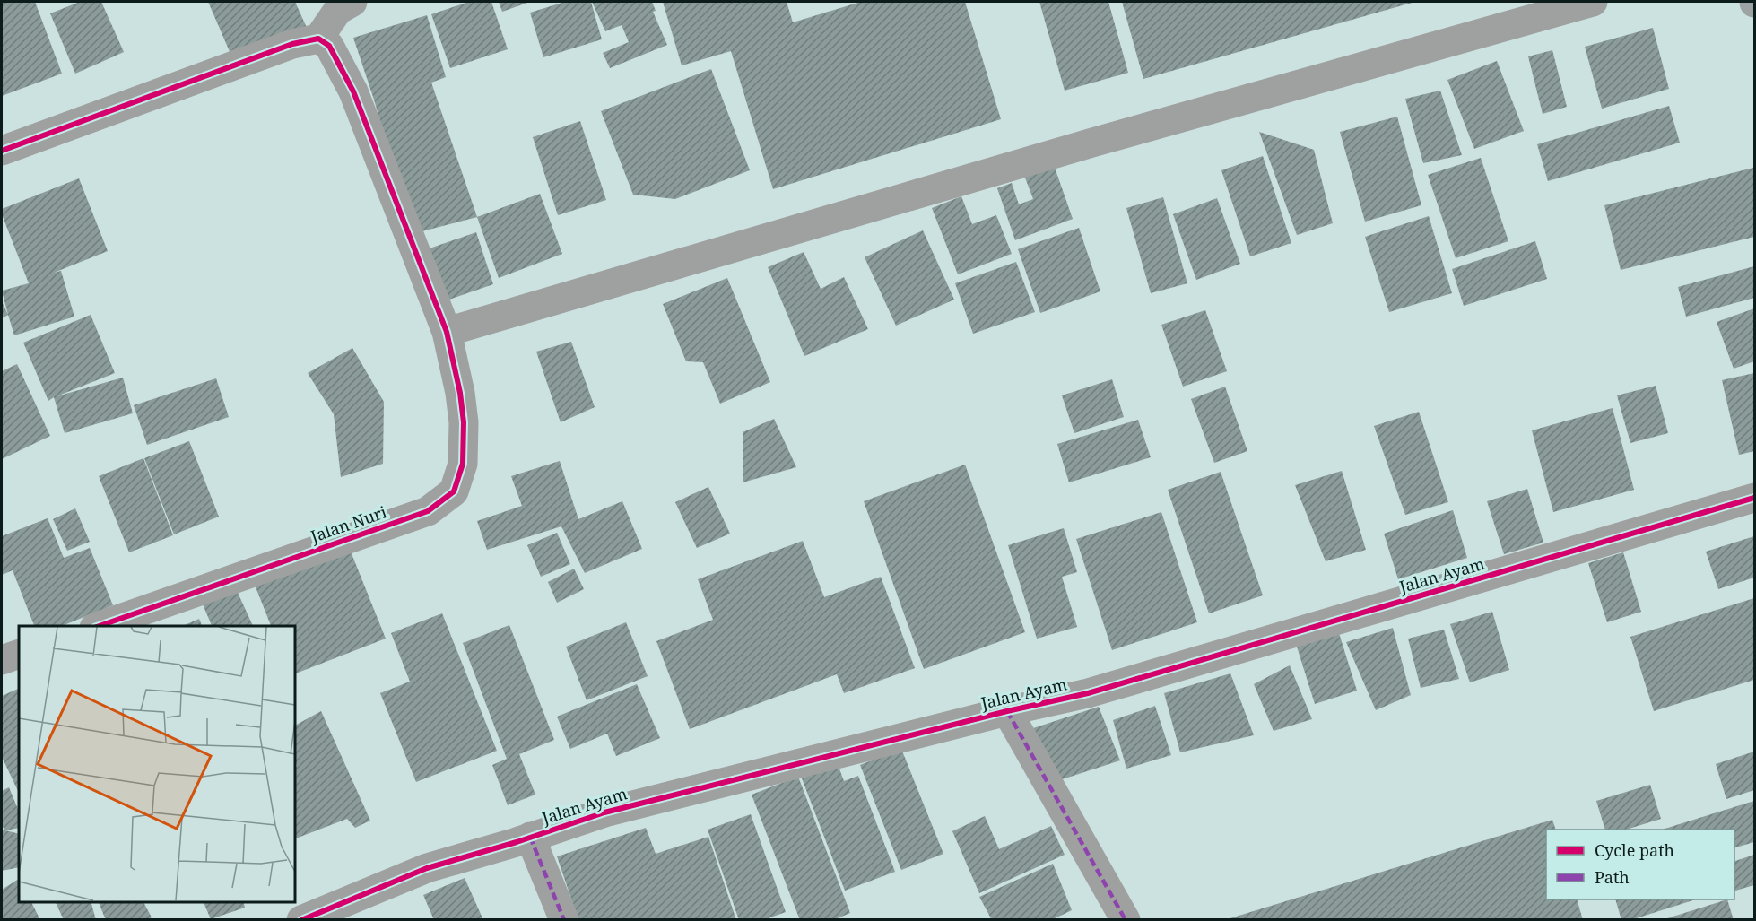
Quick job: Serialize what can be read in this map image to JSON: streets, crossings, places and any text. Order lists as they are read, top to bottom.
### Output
{
  "streets": {
    "street": ["Jalan Nuri", "Jalan Ayam"]
  },
  "legend": ["Cycle path", "Path"]
}
